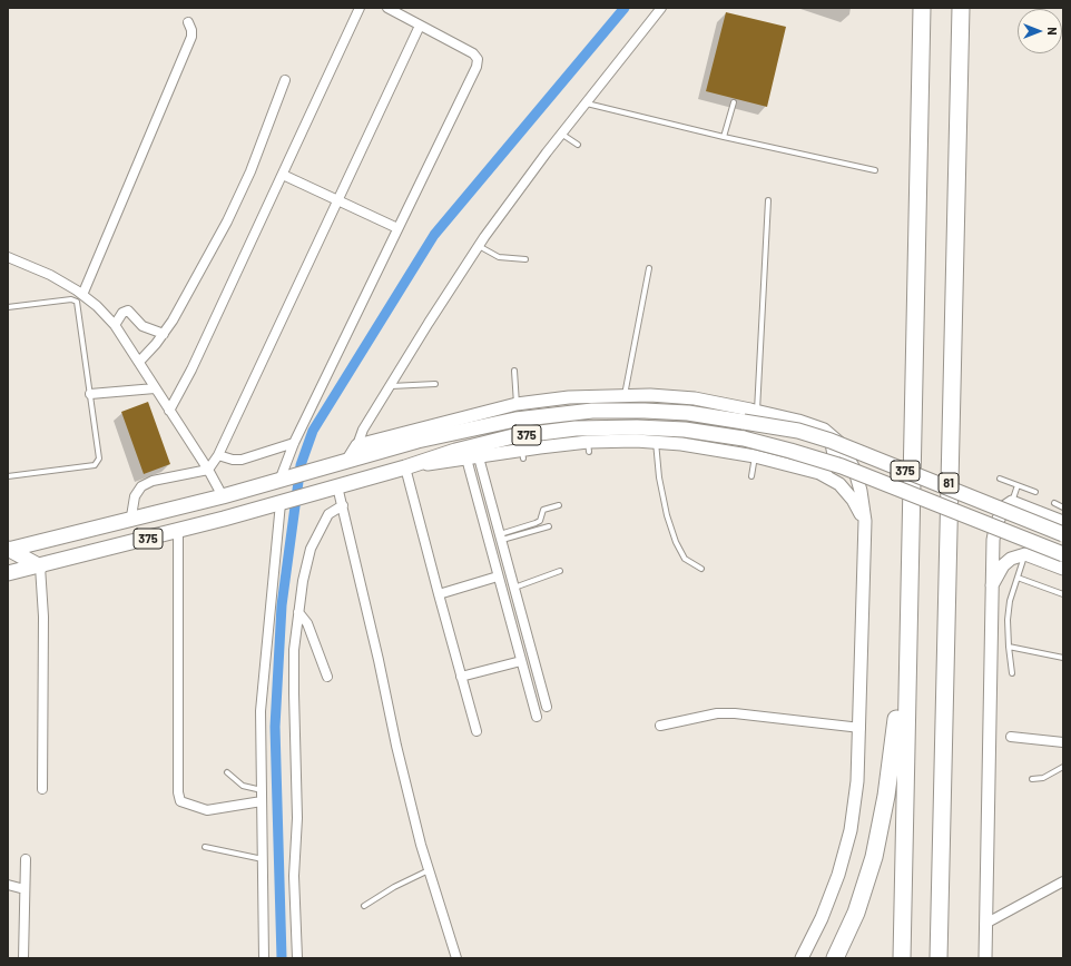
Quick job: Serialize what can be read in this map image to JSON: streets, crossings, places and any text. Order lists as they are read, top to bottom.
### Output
{
  "streets": {
    "highway": ["81"],
    "main road": ["375"]
  },
  "north": "right"
}
